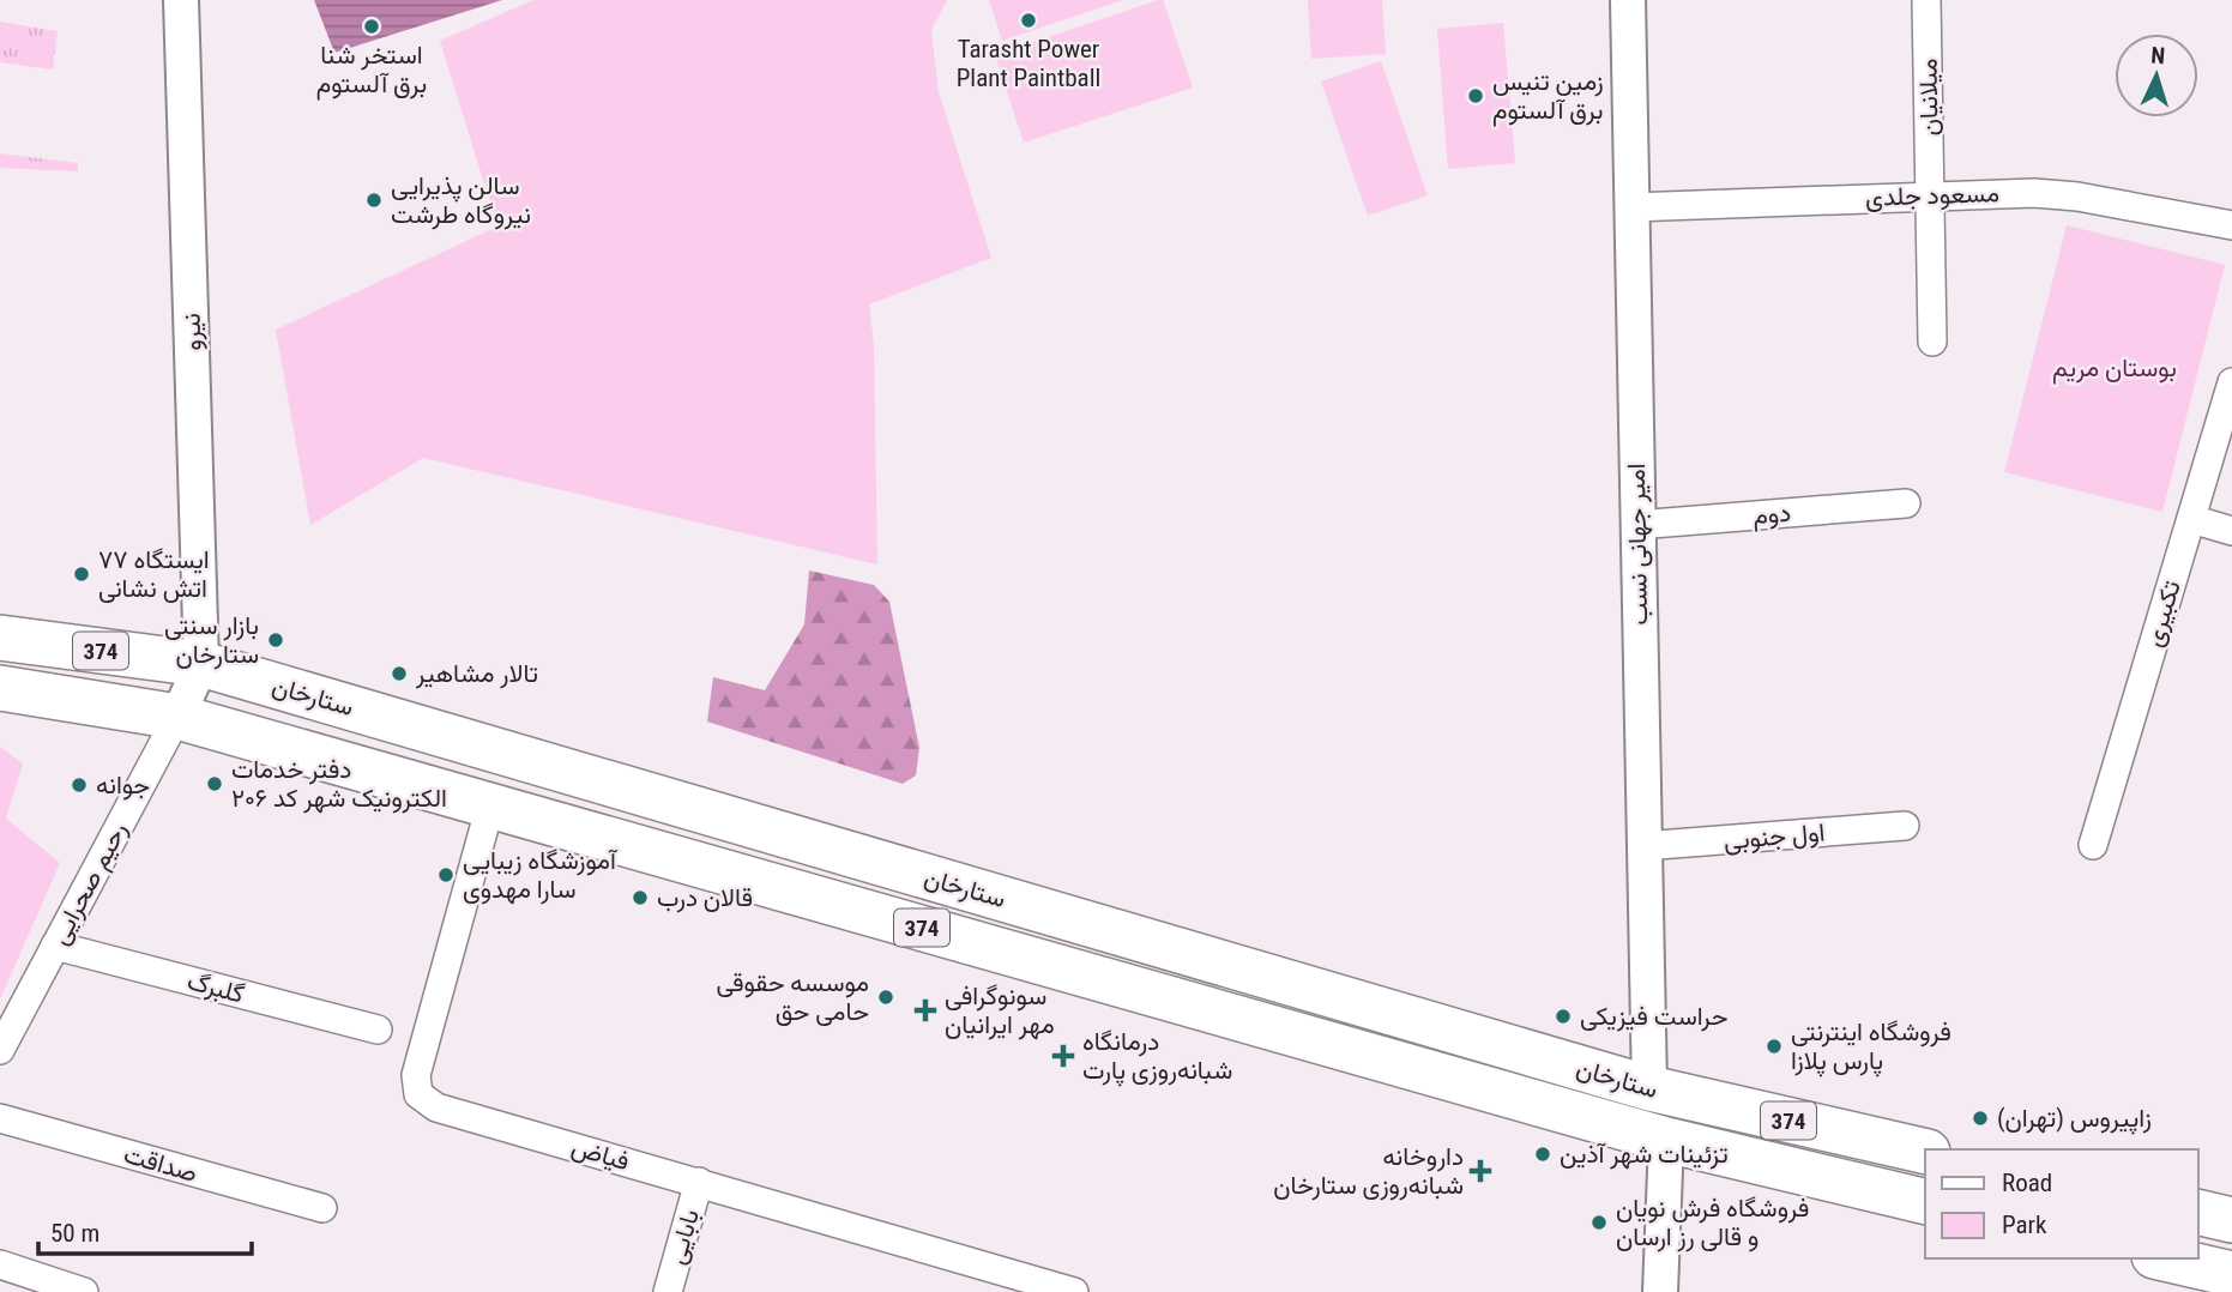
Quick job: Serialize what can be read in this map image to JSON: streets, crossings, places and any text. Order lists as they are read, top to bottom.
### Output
{
  "streets": {
    "main road": ["374", "ستارخان"],
    "street": [
      "میلانیان",
      "مسعود جلدی",
      "نیرو",
      "دوم",
      "امیر جهانی نسب",
      "تکبیری",
      "اول جنوبی",
      "رحیم صحرایی",
      "گلبرگ",
      "فیاض",
      "صداقت",
      "بابایی"
    ]
  },
  "crossings": [
    ["میلانیان", "مسعود جلدی"],
    ["مسعود جلدی", "امیر جهانی نسب"],
    ["نیرو", "ستارخان"],
    ["دوم", "امیر جهانی نسب"],
    ["امیر جهانی نسب", "ستارخان"],
    ["امیر جهانی نسب", "اول جنوبی"],
    ["ستارخان", "رحیم صحرایی"],
    ["ستارخان", "فیاض"],
    ["رحیم صحرایی", "گلبرگ"],
    ["فیاض", "بابایی"]
  ],
  "parks": ["بوستان مریم"],
  "places": {
    "other": [
      "Tarasht Power Plant Paintball",
      "استخر شنا برق آلستوم",
      "زمین تنیس برق آلستوم",
      "سالن پذیرایی نیروگاه طرشت",
      "ایستگاه ۷۷ اتش نشانی",
      "بازار سنتی ستارخان",
      "تالار مشاهیر",
      "دفتر خدمات الکترونیک شهر کد ۲۰۶",
      "جوانه",
      "آموزشگاه زیبایی سارا مهدوی",
      "قالان درب",
      "موسسه حقوقی حامی حق",
      "حراست فیزیکی",
      "فروشگاه اینترنتی پارس پلازا",
      "زاپیروس (تهران)",
      "تزئینات شهر آذین",
      "فروشگاه فرش نویان و قالی رز ارسان"
    ],
    "health": ["سونوگرافی مهر ایرانیان", "درمانگاه شبانه‌روزی پارت", "داروخانه شبانه‌روزی ستارخان"]
  },
  "legend": ["Road", "Park"],
  "scale_bar": "50 m",
  "north": "top"
}
